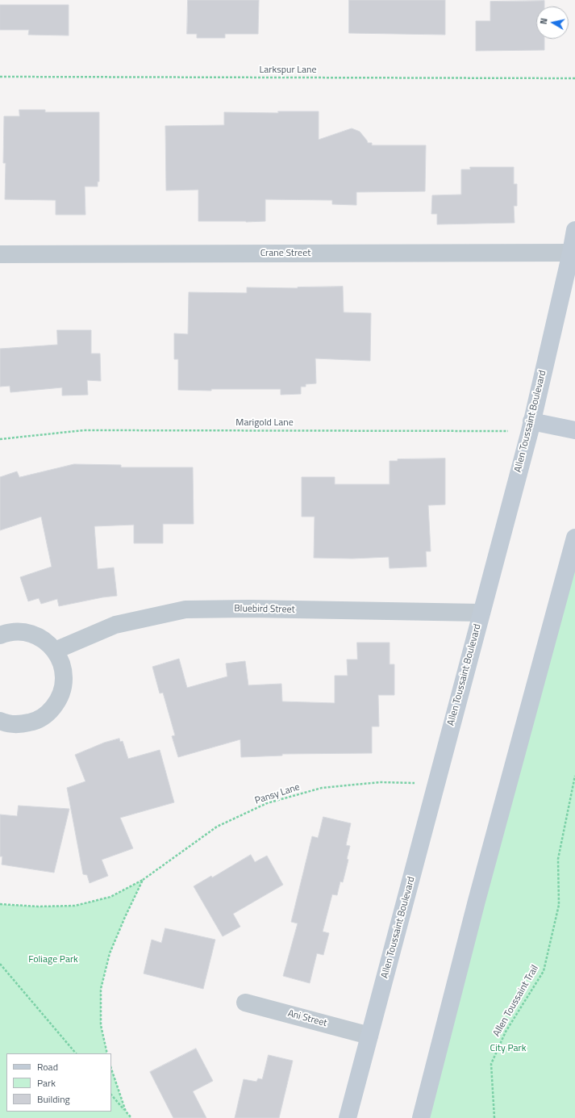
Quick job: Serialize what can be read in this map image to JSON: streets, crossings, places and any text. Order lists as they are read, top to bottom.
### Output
{
  "streets": {
    "main road": ["Allen Toussaint Boulevard"],
    "street": ["Crane Street", "Bluebird Street", "Ani Street"],
    "path": [
      "Larkspur Lane",
      "Marigold Lane",
      "Pansy Lane",
      "Allen Toussaint Trail"
    ]
  },
  "crossings": [
    ["Crane Street", "Allen Toussaint Boulevard"],
    ["Allen Toussaint Boulevard", "Marigold Lane"],
    ["Allen Toussaint Boulevard", "Bluebird Street"],
    ["Allen Toussaint Boulevard", "Pansy Lane"],
    ["Allen Toussaint Boulevard", "Ani Street"]
  ],
  "parks": ["Foliage Park", "City Park"],
  "legend": ["Road", "Park", "Building"],
  "north": "left"
}
